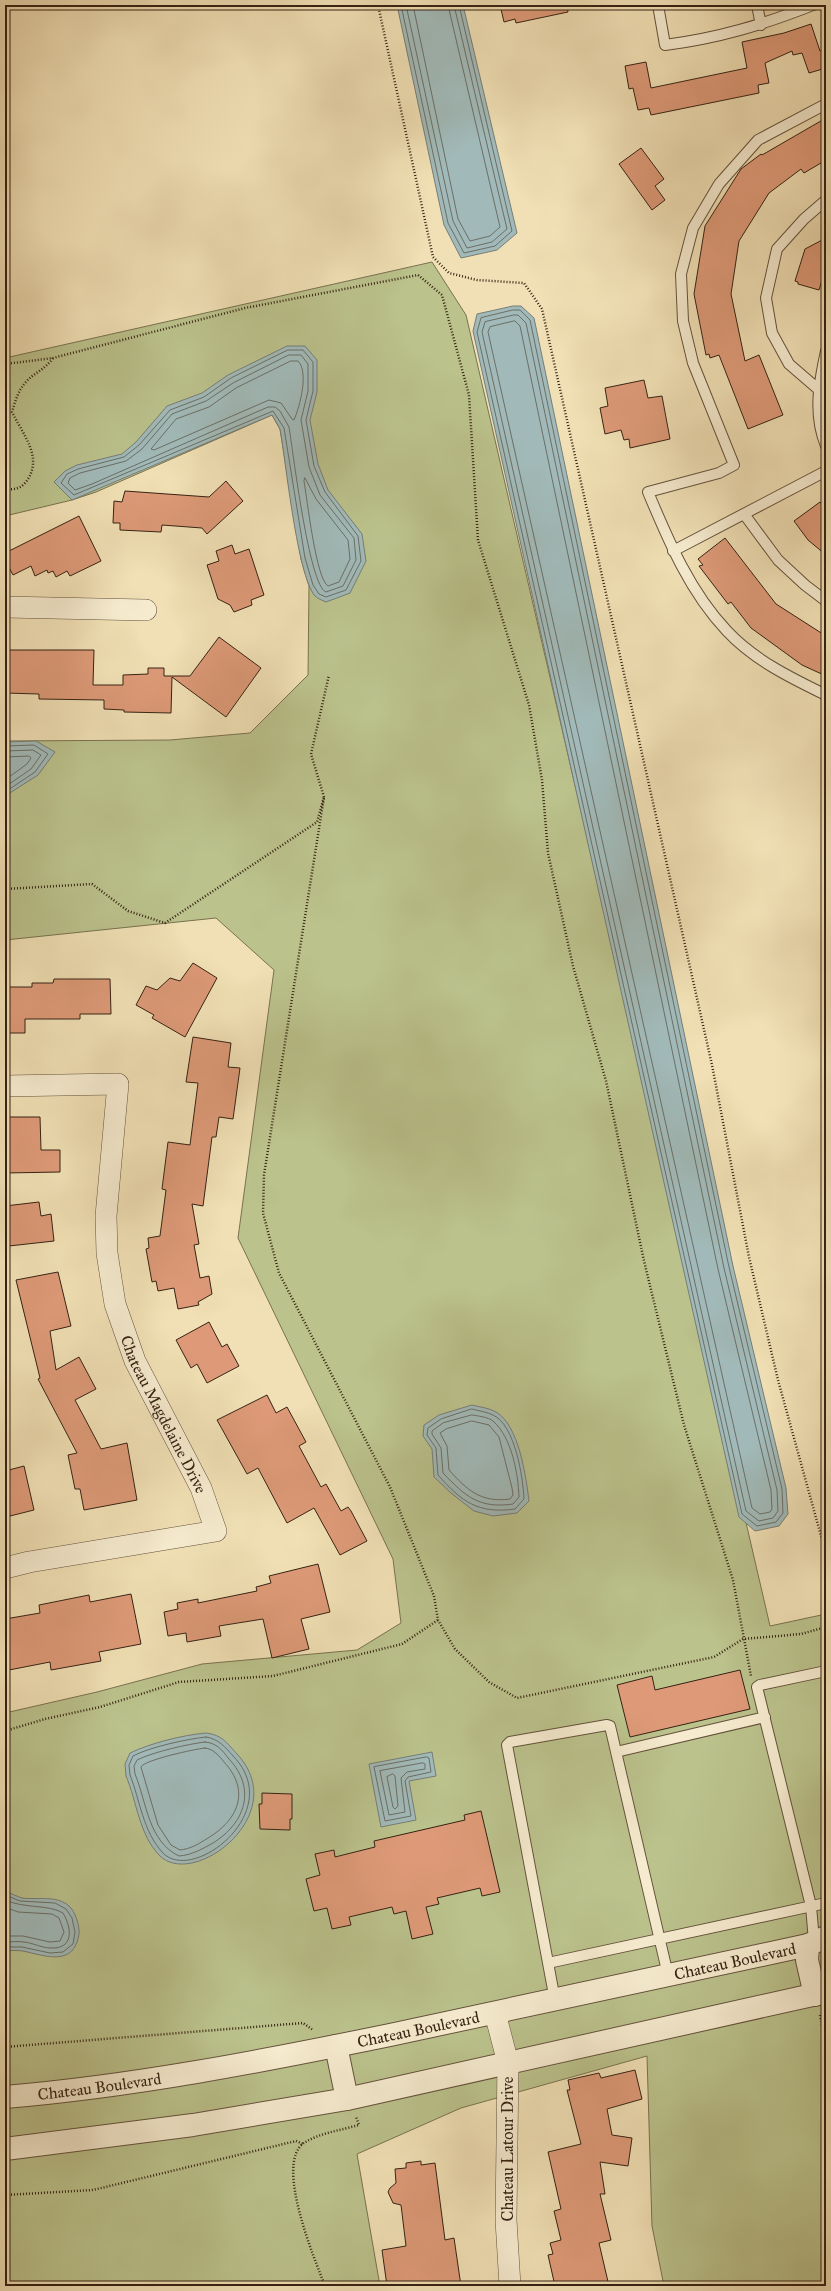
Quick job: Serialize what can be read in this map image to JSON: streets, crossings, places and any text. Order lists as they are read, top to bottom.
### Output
{
  "streets": {
    "street": ["Chateau Magdelaine Drive", "Chateau Boulevard", "Chateau Latour Drive"]
  },
  "crossings": [
    ["Chateau Boulevard", "Chateau Latour Drive"]
  ]
}
